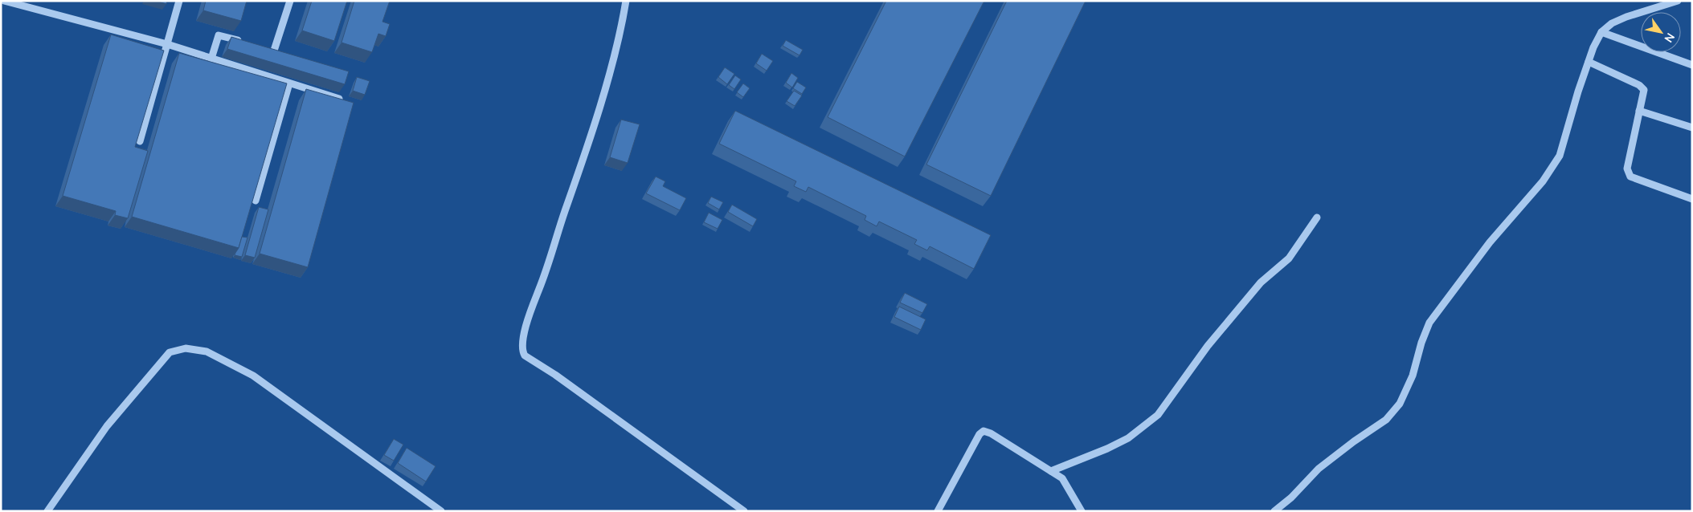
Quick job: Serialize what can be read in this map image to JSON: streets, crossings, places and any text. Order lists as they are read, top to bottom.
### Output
{
  "north": "bottom right"
}
